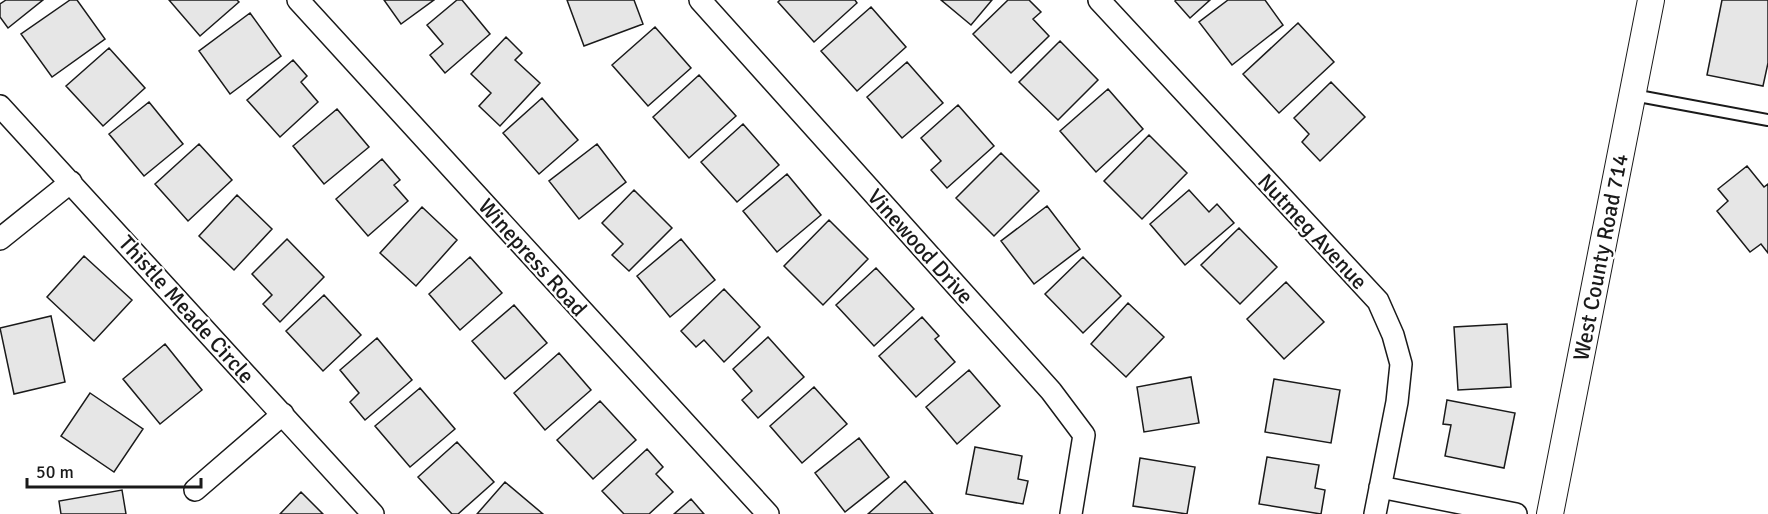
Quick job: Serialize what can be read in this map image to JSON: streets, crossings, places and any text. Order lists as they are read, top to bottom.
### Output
{
  "streets": {
    "street": [
      "Nutmeg Avenue",
      "Vinewood Drive",
      "Winepress Road",
      "West County Road 714",
      "Thistle Meade Circle"
    ]
  },
  "scale_bar": "50 m"
}
